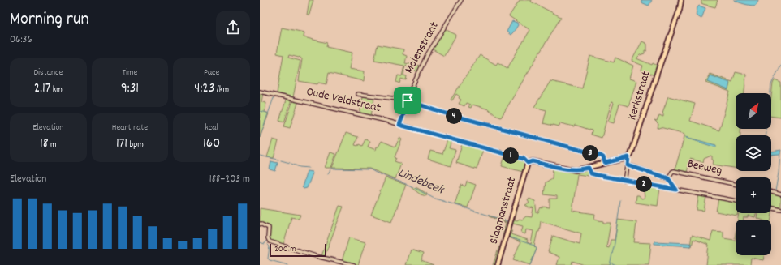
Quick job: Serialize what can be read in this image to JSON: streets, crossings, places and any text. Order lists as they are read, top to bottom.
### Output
{
  "streets": {
    "main road": ["Kerkstraat", "Oude Veldstraat", "Slagmanstraat"],
    "street": ["Molenstraat", "Beeweg"]
  },
  "crossings": [
    ["Molenstraat", "Oude Veldstraat"],
    ["Oude Veldstraat", "Slagmanstraat"]
  ],
  "water": ["Lindebeek"],
  "scale_bar": "200 m",
  "north": "top right",
  "page": {
    "heading": ["Morning run", "06:36"],
    "stats": [
      ["Distance", "2.17 km"],
      ["Time", "9:31"],
      ["Pace", "4:23 /km"],
      ["Elevation", "18 m"],
      ["Heart rate", "171 bpm"],
      ["kcal", "160"]
    ],
    "map_buttons": ["+", "−"],
    "pins": [
      "4",
      "3",
      "1",
      "2"
    ],
    "chart": ["Elevation", "188–203 m"],
    "scale": "200 m"
  }
}
